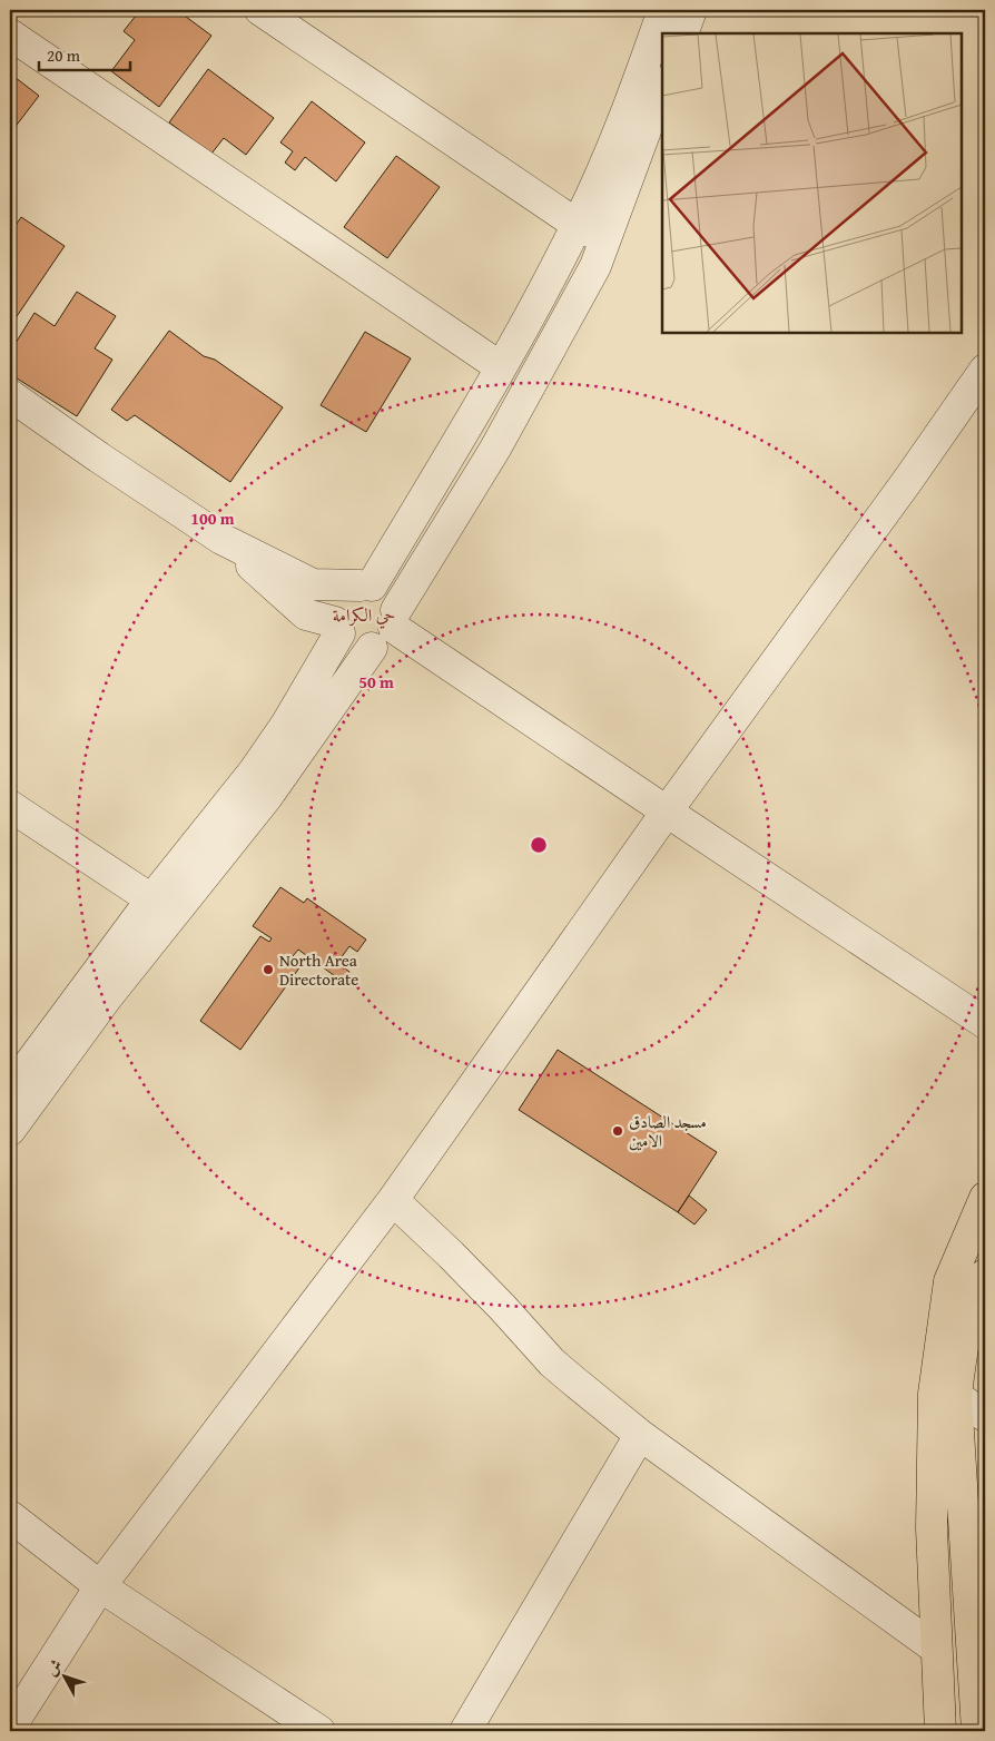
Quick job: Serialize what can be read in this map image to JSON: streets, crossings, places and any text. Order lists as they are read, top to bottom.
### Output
{
  "districts": ["حي الكرامة"],
  "places": ["North Area Directorate", "مسجد الصادق الامين"],
  "scale_bar": "20 m",
  "north": "top left",
  "rings": ["100 m", "50 m"]
}
